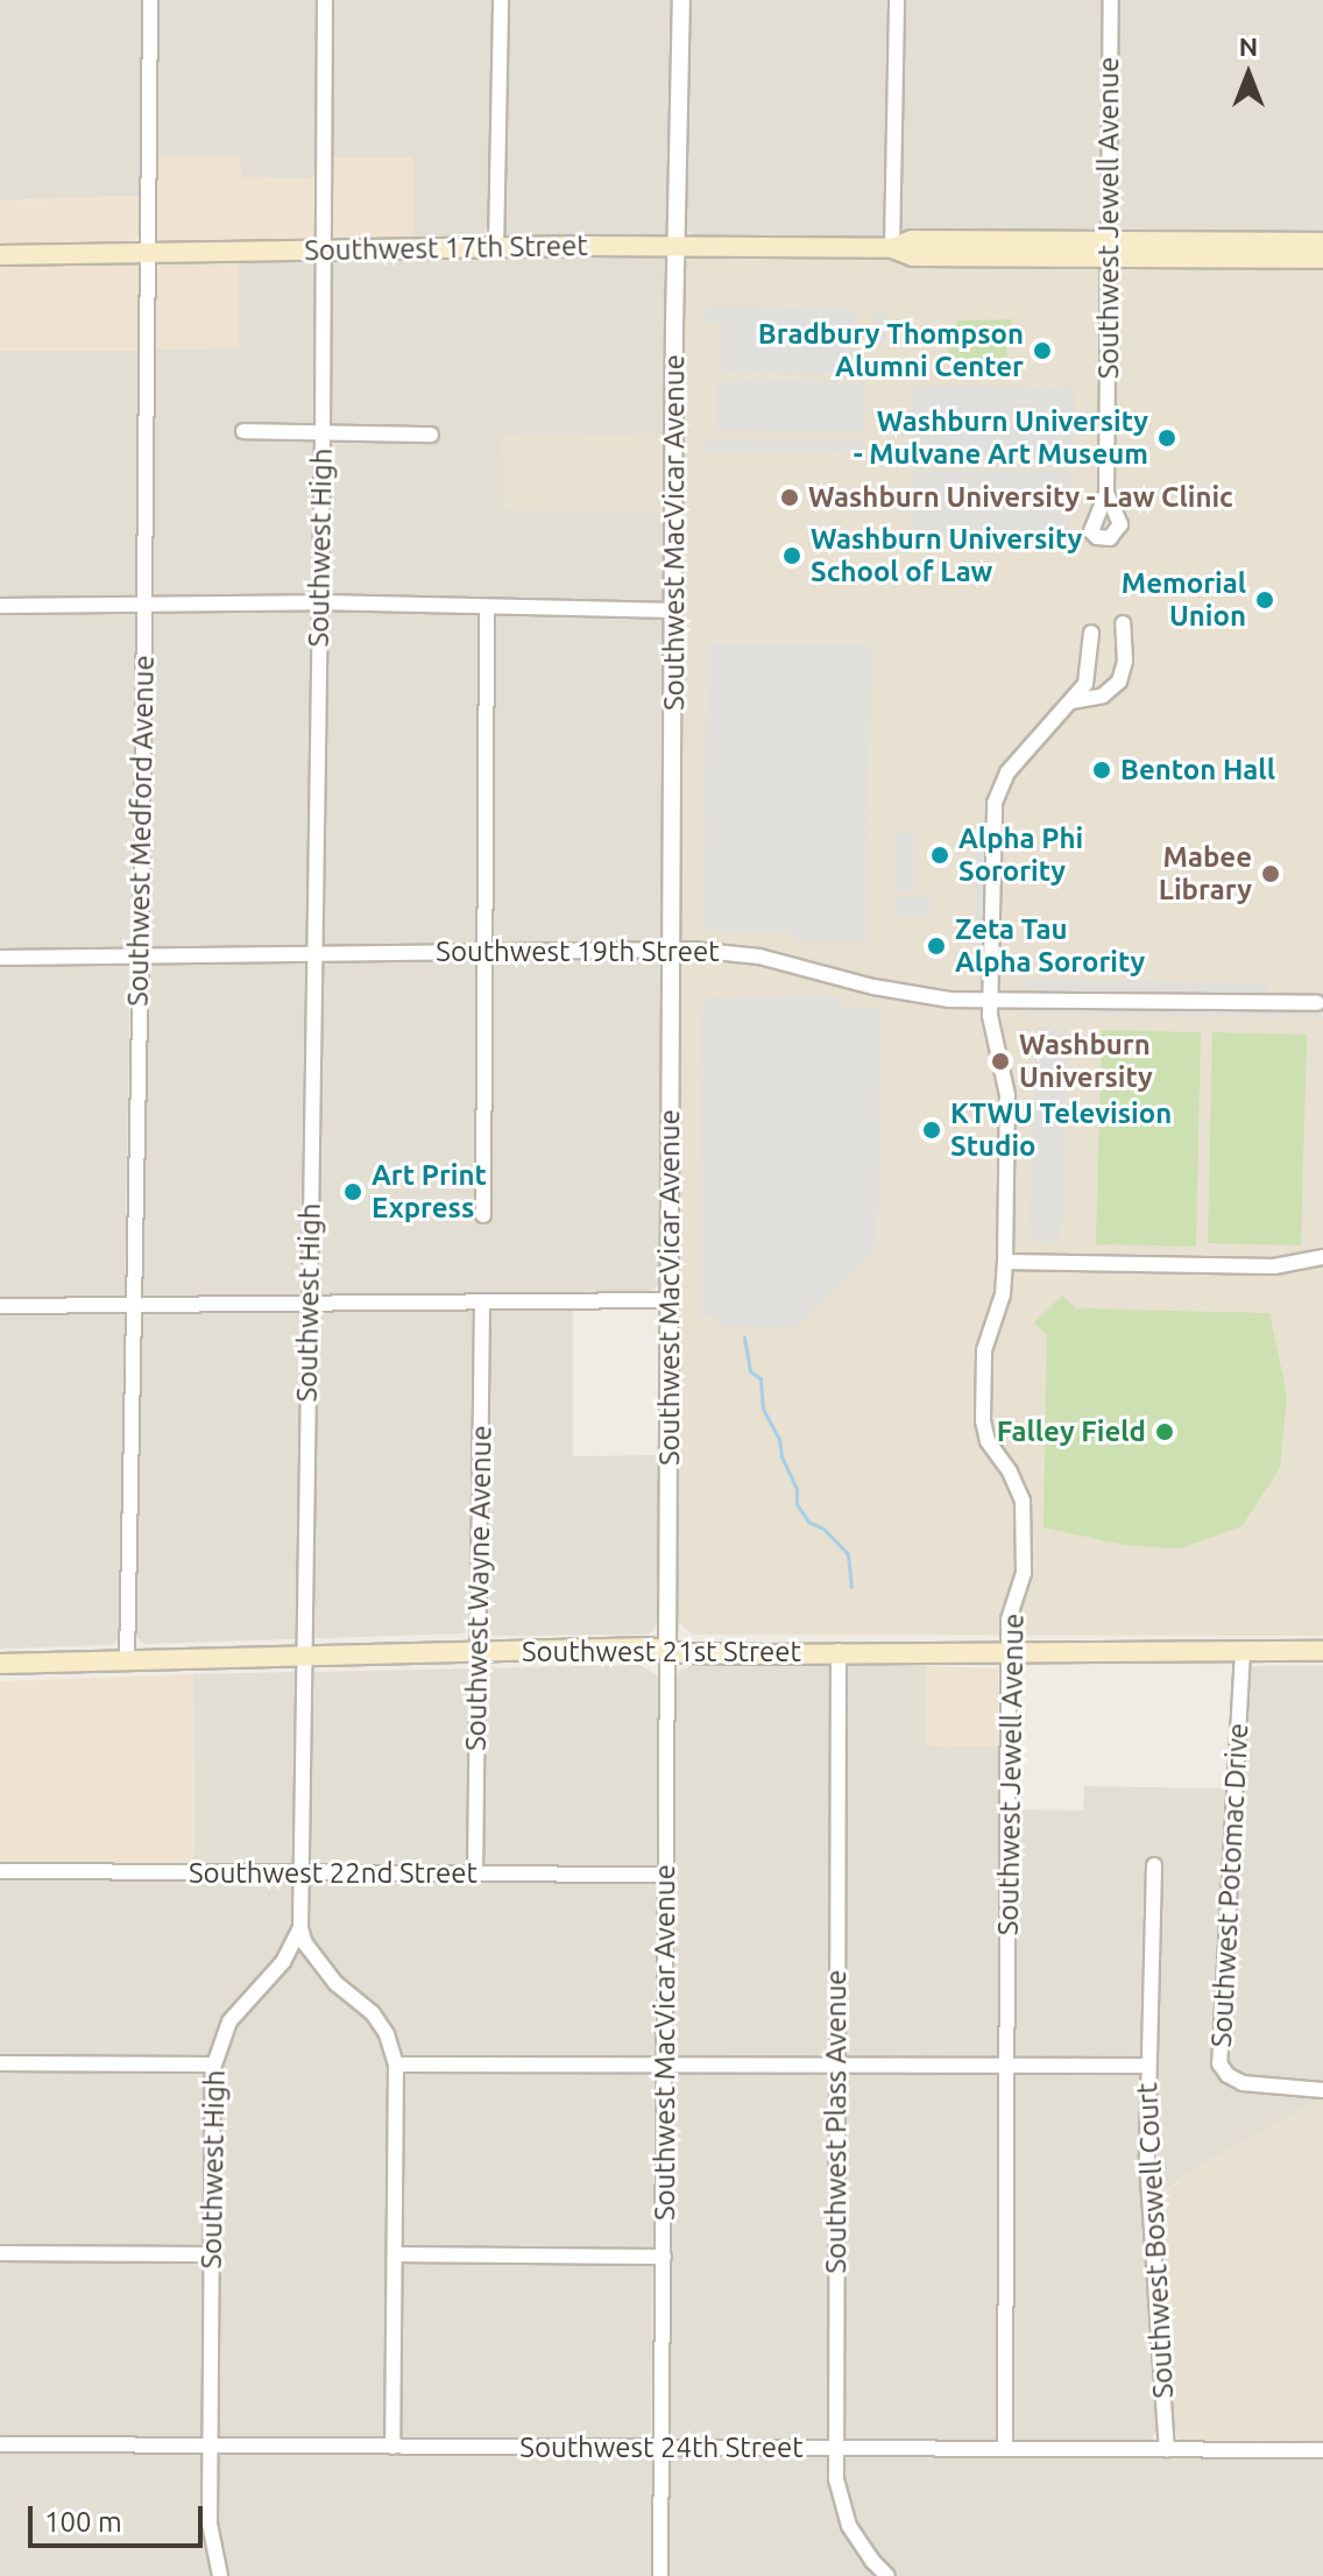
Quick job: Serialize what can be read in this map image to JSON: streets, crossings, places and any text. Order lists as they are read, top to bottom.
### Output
{
  "streets": {
    "main road": ["Southwest 17th Street", "Southwest 21st Street"],
    "street": [
      "Southwest Jewell Avenue",
      "Southwest MacVicar Avenue",
      "Southwest High",
      "Southwest Medford Avenue",
      "Southwest 19th Street",
      "Southwest Wayne Avenue",
      "Southwest 22nd Street",
      "Southwest Potomac Drive",
      "Southwest Plass Avenue",
      "Southwest Boswell Court",
      "Southwest 24th Street"
    ]
  },
  "crossings": [
    ["Southwest Jewell Avenue", "Southwest 17th Street"],
    ["Southwest Jewell Avenue", "Southwest 19th Street"],
    ["Southwest Jewell Avenue", "Southwest 21st Street"],
    ["Southwest Jewell Avenue", "Southwest 24th Street"],
    ["Southwest 17th Street", "Southwest MacVicar Avenue"],
    ["Southwest 17th Street", "Southwest High"],
    ["Southwest 17th Street", "Southwest Medford Avenue"],
    ["Southwest MacVicar Avenue", "Southwest 19th Street"],
    ["Southwest MacVicar Avenue", "Southwest 21st Street"],
    ["Southwest MacVicar Avenue", "Southwest 22nd Street"],
    ["Southwest MacVicar Avenue", "Southwest 24th Street"],
    ["Southwest High", "Southwest 19th Street"],
    ["Southwest High", "Southwest 21st Street"],
    ["Southwest High", "Southwest 22nd Street"],
    ["Southwest High", "Southwest 24th Street"],
    ["Southwest Medford Avenue", "Southwest 19th Street"],
    ["Southwest Medford Avenue", "Southwest 21st Street"],
    ["Southwest Wayne Avenue", "Southwest 21st Street"],
    ["Southwest Wayne Avenue", "Southwest 22nd Street"],
    ["Southwest 21st Street", "Southwest Potomac Drive"],
    ["Southwest 21st Street", "Southwest Plass Avenue"],
    ["Southwest Plass Avenue", "Southwest 24th Street"],
    ["Southwest Boswell Court", "Southwest 24th Street"]
  ],
  "places": [
    "Bradbury Thompson Alumni Center",
    "Washburn University - Mulvane Art Museum",
    "Washburn University - Law Clinic",
    "Washburn University School of Law",
    "Memorial Union",
    "Benton Hall",
    "Alpha Phi Sorority",
    "Mabee Library",
    "Zeta Tau Alpha Sorority",
    "Washburn University",
    "KTWU Television Studio",
    "Art Print Express",
    "Falley Field"
  ],
  "scale_bar": "100 m",
  "north": "top"
}
